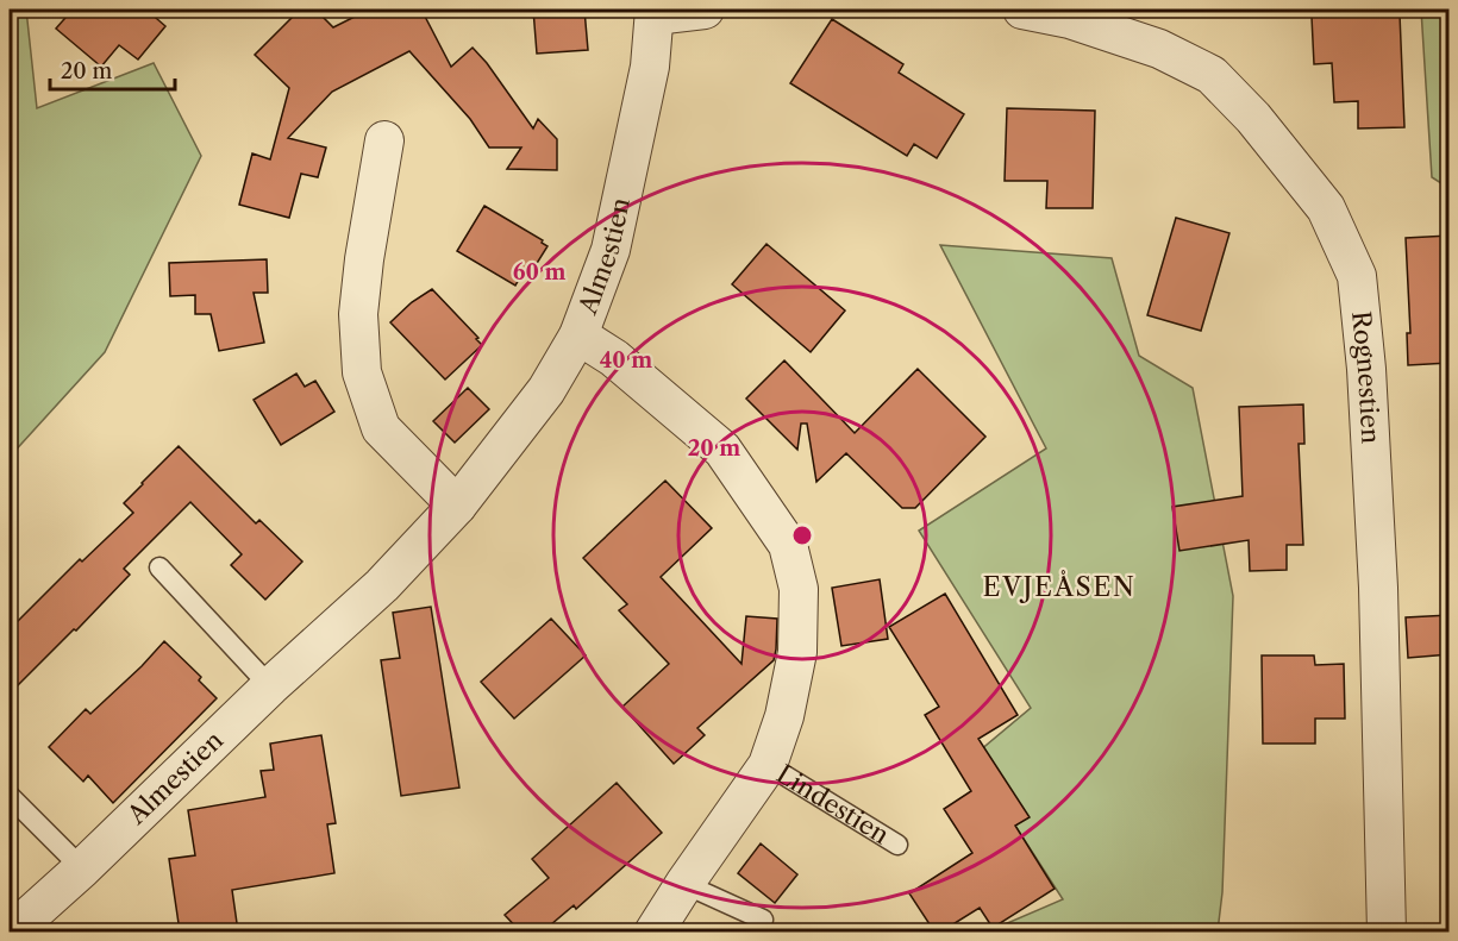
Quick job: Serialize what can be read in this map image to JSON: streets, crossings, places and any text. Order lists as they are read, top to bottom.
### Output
{
  "streets": {
    "street": ["Almestien", "Rognestien", "Lindestien"]
  },
  "crossings": [
    ["Almestien", "Lindestien"]
  ],
  "districts": ["EVJEÅSEN"],
  "scale_bar": "20 m",
  "rings": ["60 m", "40 m", "20 m"]
}
